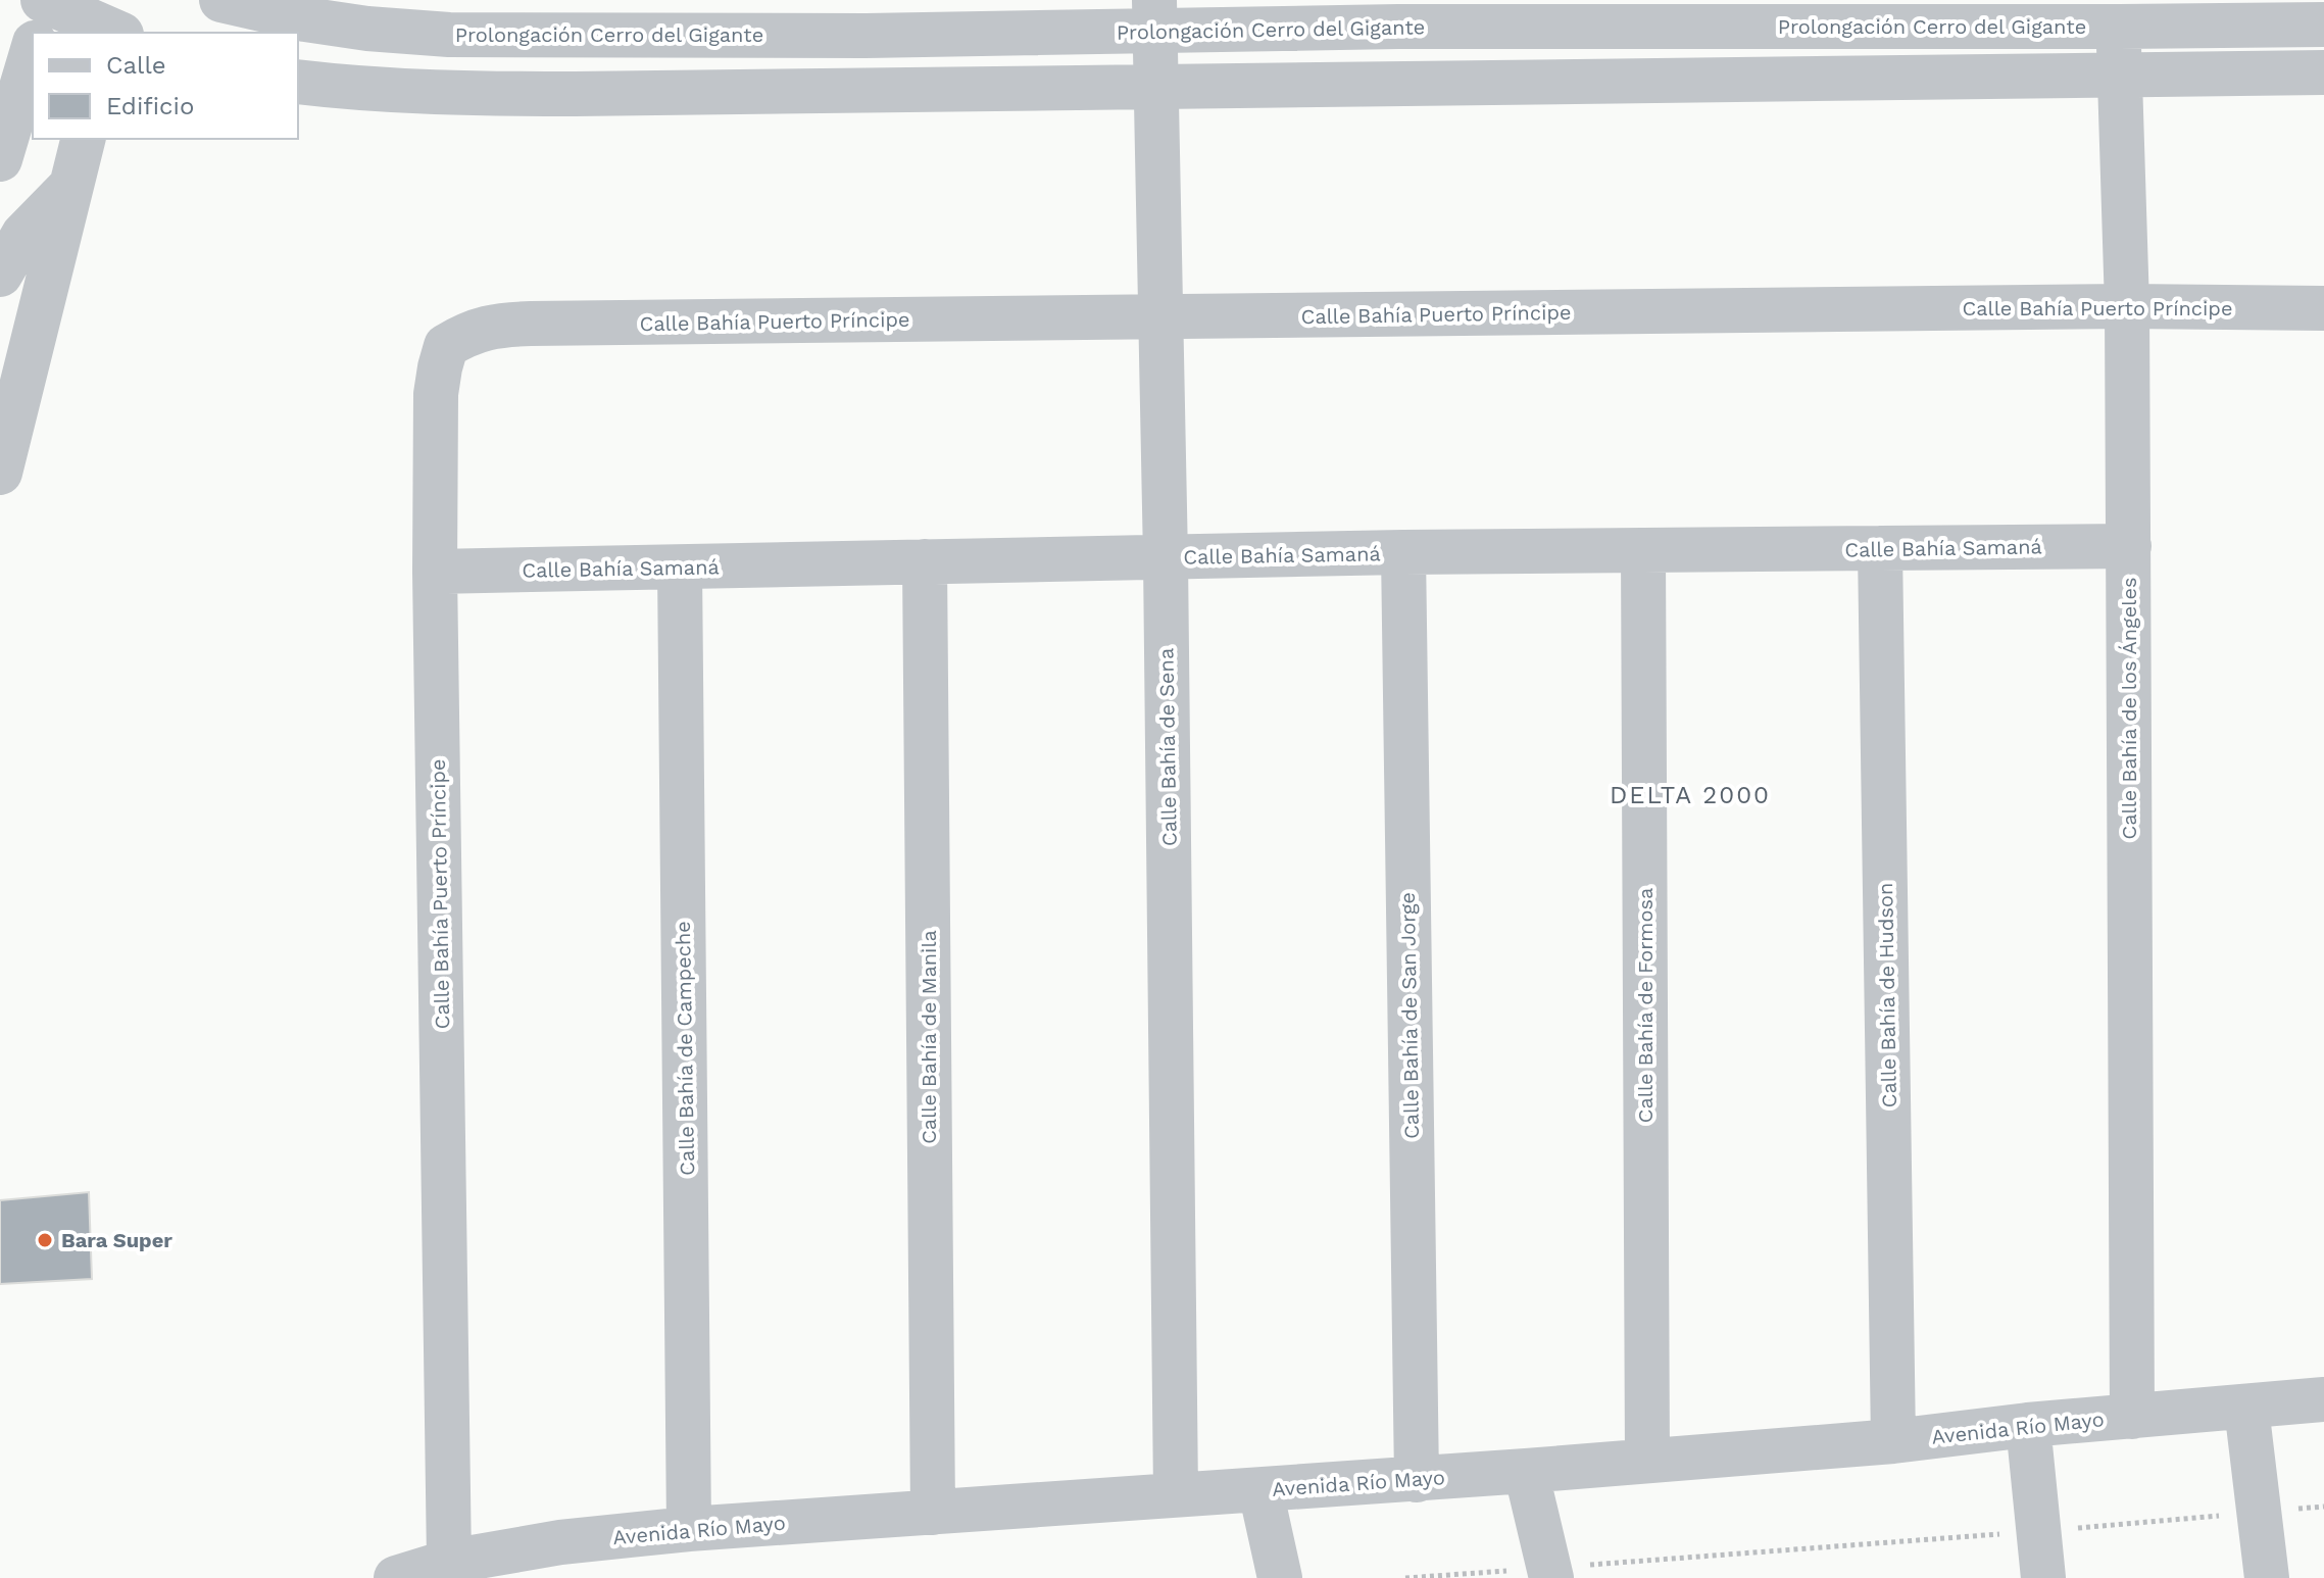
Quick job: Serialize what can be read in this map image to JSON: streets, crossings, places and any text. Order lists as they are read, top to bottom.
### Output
{
  "streets": {
    "street": [
      "Prolongación Cerro del Gigante",
      "Calle Bahía Puerto Príncipe",
      "Calle Bahía Samaná",
      "Calle Bahía de los Ángeles",
      "Calle Bahía de Sena",
      "Calle Bahía de Hudson",
      "Calle Bahía de Formosa",
      "Calle Bahía de San Jorge",
      "Calle Bahía de Manila",
      "Calle Bahía de Campeche",
      "Avenida Río Mayo"
    ]
  },
  "crossings": [
    ["Prolongación Cerro del Gigante", "Calle Bahía de los Ángeles"],
    ["Prolongación Cerro del Gigante", "Calle Bahía de Sena"],
    ["Calle Bahía Puerto Príncipe", "Calle Bahía Samaná"],
    ["Calle Bahía Puerto Príncipe", "Calle Bahía de los Ángeles"],
    ["Calle Bahía Puerto Príncipe", "Calle Bahía de Sena"],
    ["Calle Bahía Puerto Príncipe", "Avenida Río Mayo"],
    ["Calle Bahía Samaná", "Calle Bahía de los Ángeles"],
    ["Calle Bahía Samaná", "Calle Bahía de Sena"],
    ["Calle Bahía Samaná", "Calle Bahía de Hudson"],
    ["Calle Bahía Samaná", "Calle Bahía de Formosa"],
    ["Calle Bahía Samaná", "Calle Bahía de San Jorge"],
    ["Calle Bahía Samaná", "Calle Bahía de Manila"],
    ["Calle Bahía Samaná", "Calle Bahía de Campeche"],
    ["Calle Bahía de los Ángeles", "Avenida Río Mayo"],
    ["Calle Bahía de Sena", "Avenida Río Mayo"],
    ["Calle Bahía de Hudson", "Avenida Río Mayo"],
    ["Calle Bahía de Formosa", "Avenida Río Mayo"],
    ["Calle Bahía de San Jorge", "Avenida Río Mayo"],
    ["Calle Bahía de Manila", "Avenida Río Mayo"],
    ["Calle Bahía de Campeche", "Avenida Río Mayo"]
  ],
  "districts": ["DELTA 2000"],
  "places": ["Bara Super"],
  "legend": ["Calle", "Edificio"]
}
